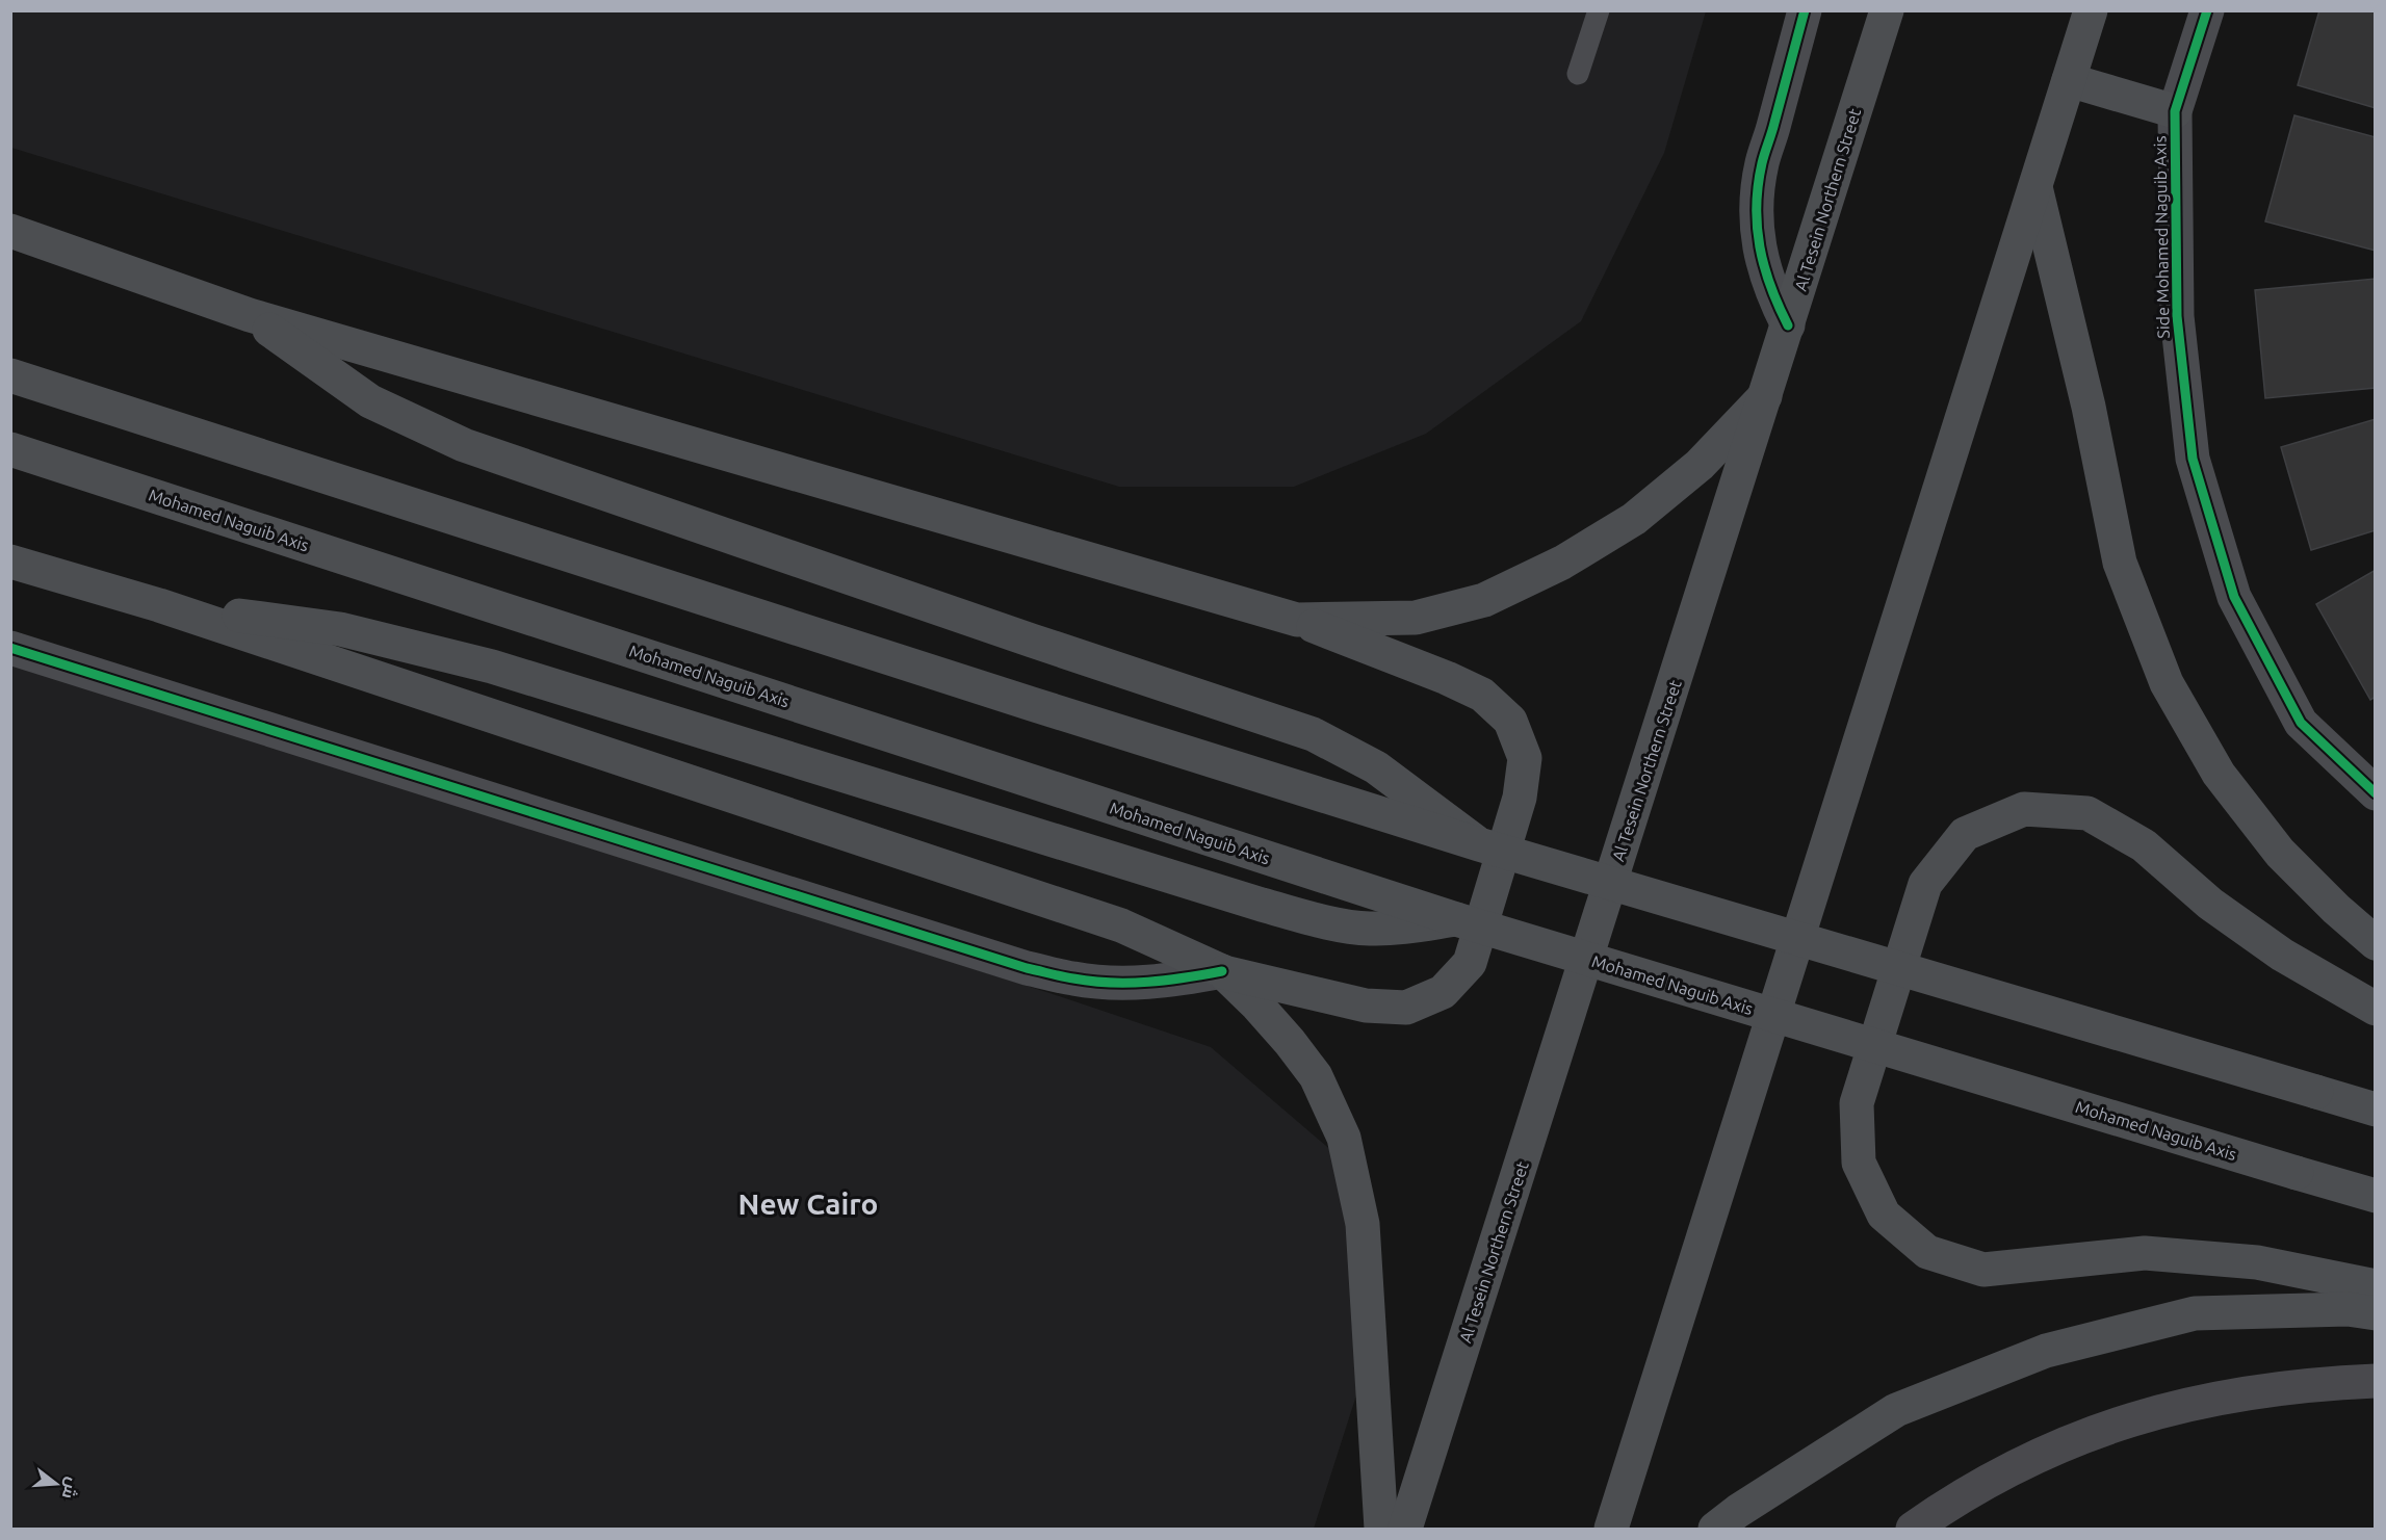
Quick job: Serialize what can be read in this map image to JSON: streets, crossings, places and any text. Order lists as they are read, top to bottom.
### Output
{
  "streets": {
    "main road": ["Al Tesein Northern Street", "Mohamed Naguib Axis"],
    "street": ["Side Mohamed Naguib Axis"]
  },
  "districts": ["New Cairo"],
  "north": "right"
}
